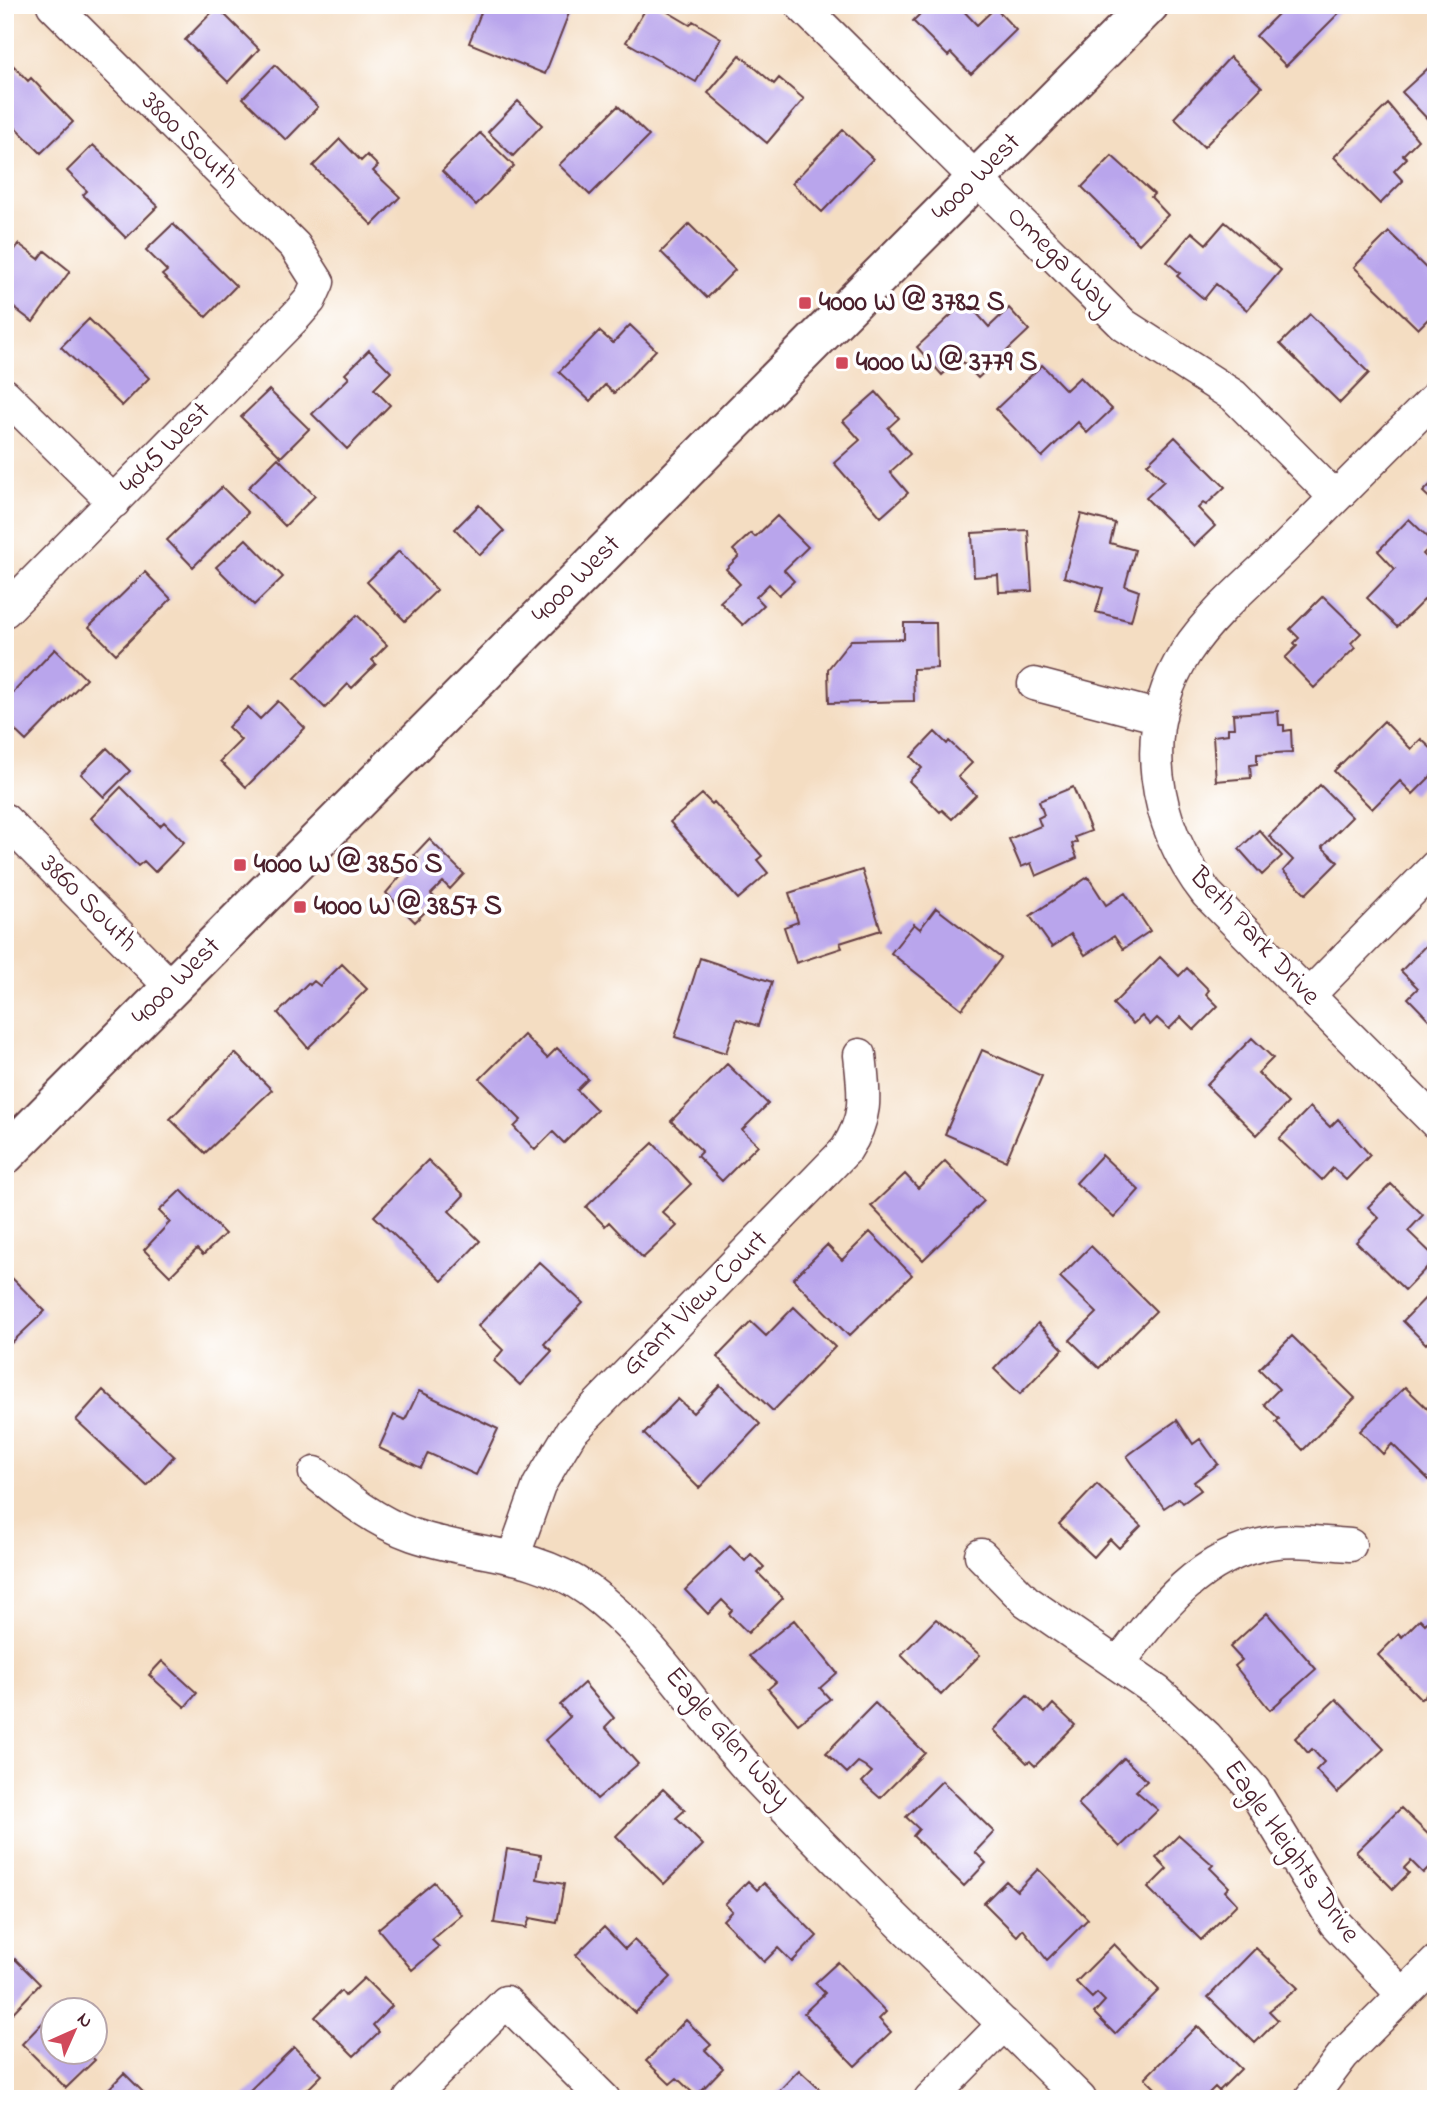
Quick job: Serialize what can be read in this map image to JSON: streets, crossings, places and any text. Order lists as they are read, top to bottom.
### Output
{
  "streets": {
    "street": [
      "3800 South",
      "4000 West",
      "Omega Way",
      "4045 West",
      "3860 South",
      "Beth Park Drive",
      "Grant View Court",
      "Eagle Glen Way",
      "Eagle Heights Drive"
    ]
  },
  "crossings": [
    ["3800 South", "4045 West"],
    ["4000 West", "Omega Way"],
    ["4000 West", "3860 South"],
    ["Omega Way", "Beth Park Drive"],
    ["Grant View Court", "Eagle Glen Way"]
  ],
  "places": {
    "transit": [
      "4000 W @ 3782 S",
      "4000 W @ 3779 S",
      "4000 W @ 3850 S",
      "4000 W @ 3857 S"
    ]
  },
  "north": "top right"
}
